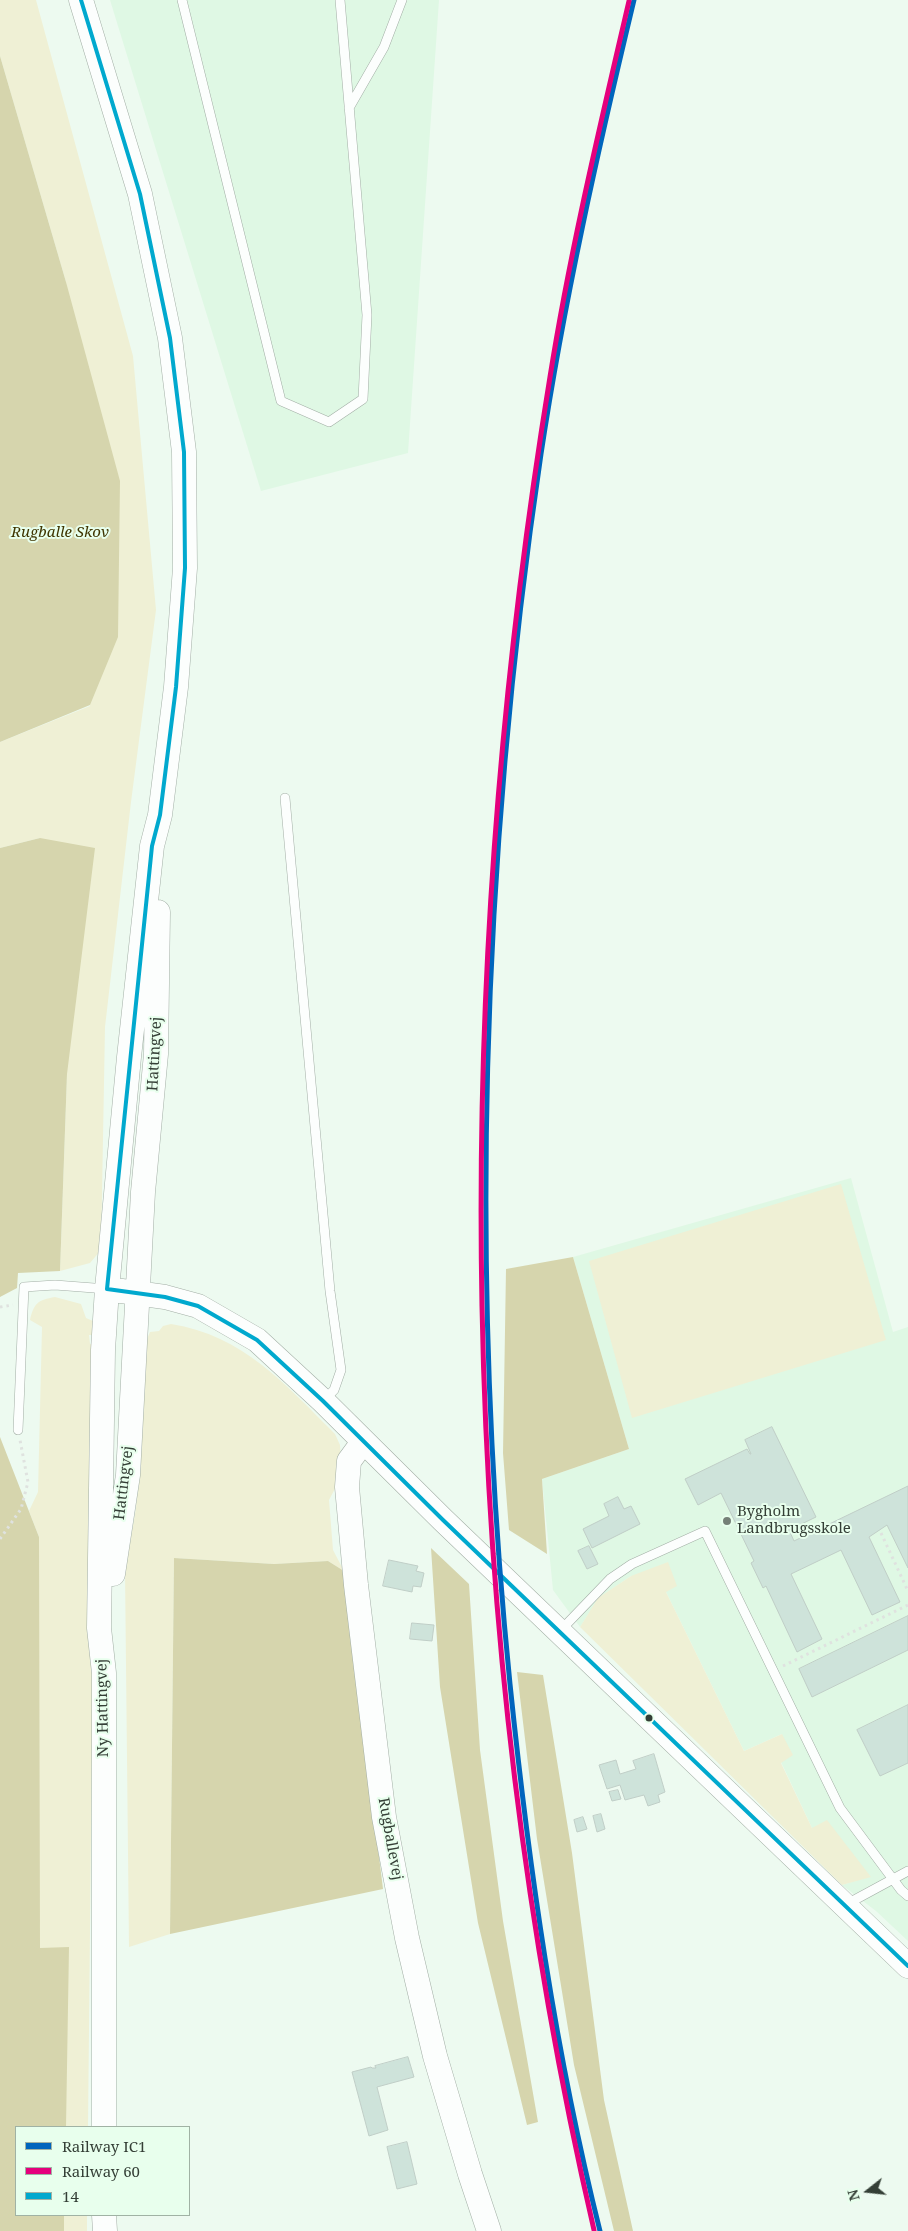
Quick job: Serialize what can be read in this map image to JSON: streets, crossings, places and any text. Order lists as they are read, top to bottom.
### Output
{
  "streets": {
    "street": ["Hattingvej", "Ny Hattingvej", "Rugballevej"]
  },
  "crossings": [
    ["Hattingvej", "Ny Hattingvej"]
  ],
  "parks": ["Rugballe Skov"],
  "places": ["Bygholm Landbrugsskole"],
  "lines": ["rail line IC1", "transit line 14", "rail line 60"],
  "legend": ["Railway IC1", "Railway 60", "14"],
  "north": "left"
}
